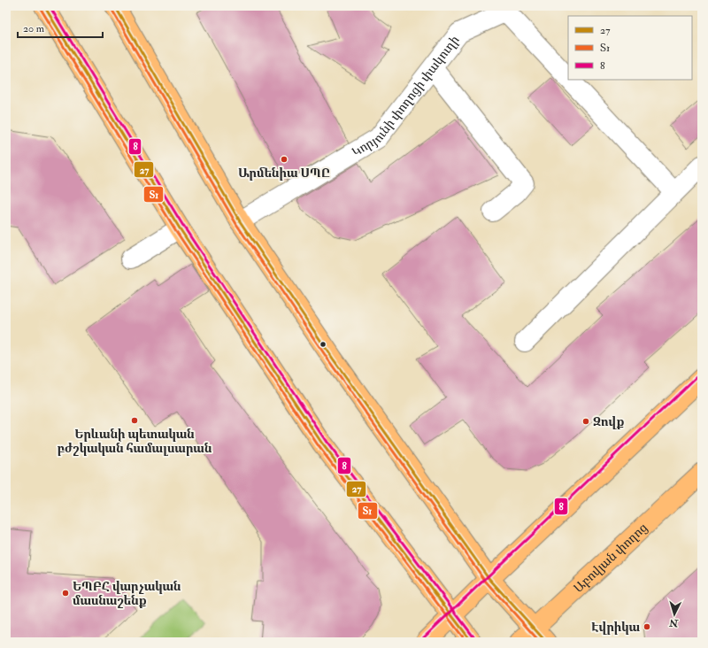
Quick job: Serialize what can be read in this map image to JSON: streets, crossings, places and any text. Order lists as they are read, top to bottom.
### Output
{
  "streets": {
    "main road": ["Աբովյան փողոց"],
    "street": ["Կորյունի փողոցի փակուղի"]
  },
  "places": [
    "Արմենիա ՍՊԸ",
    "Երևանի պետական բժշկական համալսարան",
    "Զովք",
    "ԵՊԲՀ վարչական մասնաշենք",
    "Էվրիկա"
  ],
  "lines": ["transit line 27", "transit line 8", "transit line Տ1"],
  "legend": ["27", "Տ1", "8"],
  "scale_bar": "20 m",
  "north": "bottom"
}
